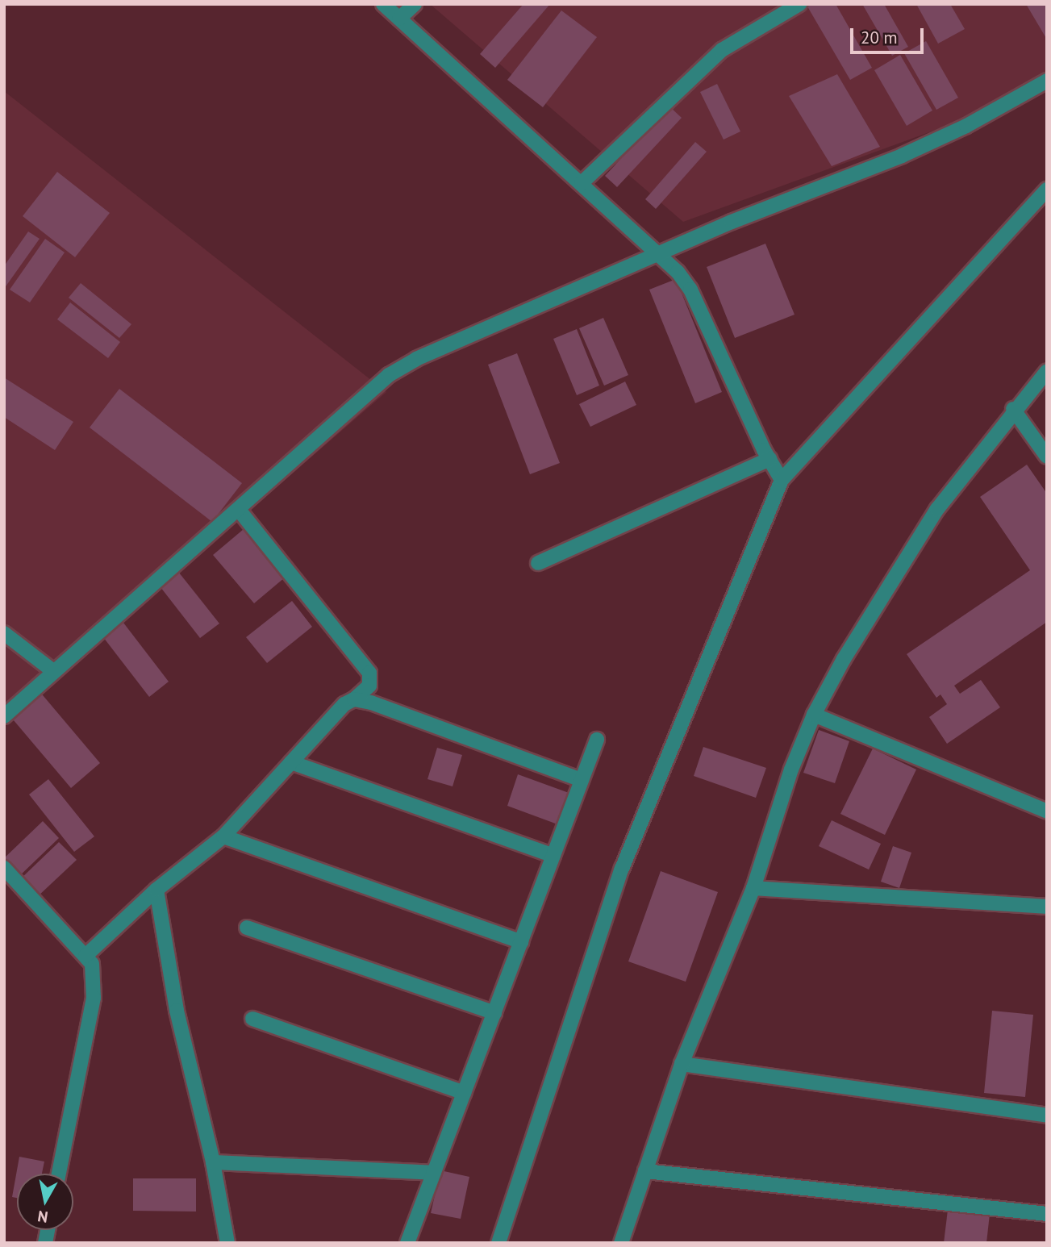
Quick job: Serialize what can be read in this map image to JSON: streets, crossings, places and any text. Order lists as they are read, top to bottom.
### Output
{
  "scale_bar": "20 m",
  "north": "bottom"
}
